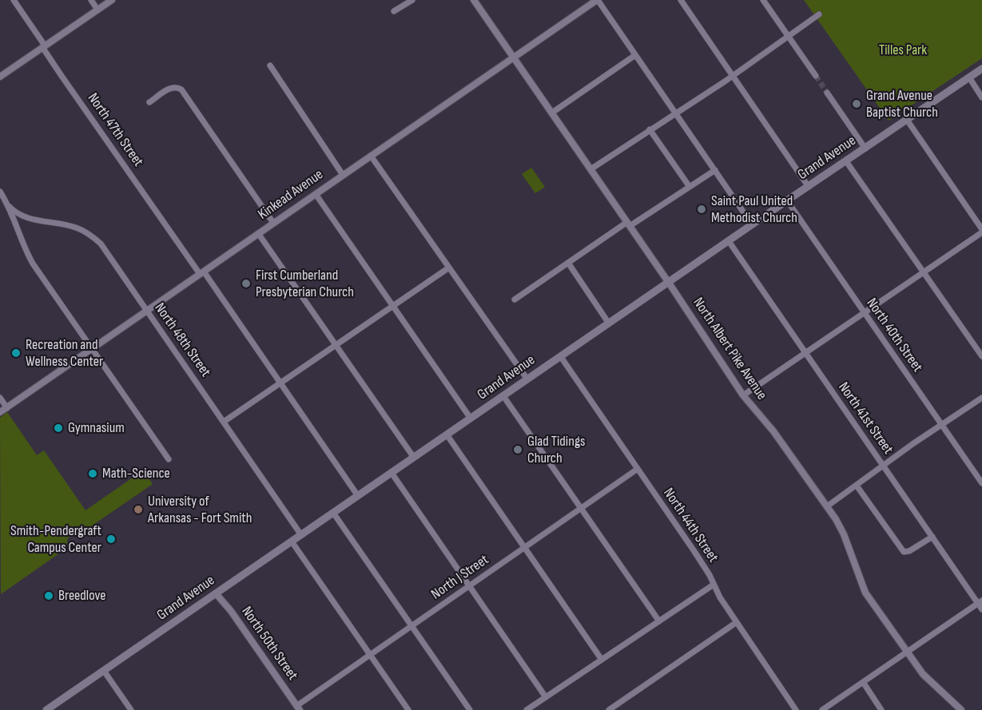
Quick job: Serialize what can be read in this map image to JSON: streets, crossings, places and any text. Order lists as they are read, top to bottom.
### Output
{
  "streets": {
    "main road": ["Grand Avenue"],
    "street": [
      "North 47th Street",
      "Kinkead Avenue",
      "North 40th Street",
      "North 48th Street",
      "North Albert Pike Avenue",
      "North 41st Street",
      "North 44th Street",
      "North J Street",
      "North 50th Street"
    ]
  },
  "crossings": [
    ["North 47th Street", "Grand Avenue"],
    ["North 47th Street", "Kinkead Avenue"],
    ["Grand Avenue", "North 40th Street"],
    ["Grand Avenue", "North 48th Street"],
    ["Grand Avenue", "North Albert Pike Avenue"],
    ["Grand Avenue", "North 41st Street"],
    ["Grand Avenue", "North 44th Street"],
    ["Grand Avenue", "North 50th Street"],
    ["Kinkead Avenue", "North 48th Street"],
    ["Kinkead Avenue", "North Albert Pike Avenue"],
    ["North 44th Street", "North J Street"],
    ["North J Street", "North 50th Street"]
  ],
  "parks": ["Tilles Park"],
  "places": [
    "Grand Avenue Baptist Church",
    "Saint Paul United Methodist Church",
    "First Cumberland Presbyterian Church",
    "Recreation and Wellness Center",
    "Gymnasium",
    "Glad Tidings Church",
    "Math-Science",
    "University of Arkansas - Fort Smith",
    "Smith-Pendergraft Campus Center",
    "Breedlove"
  ]
}
